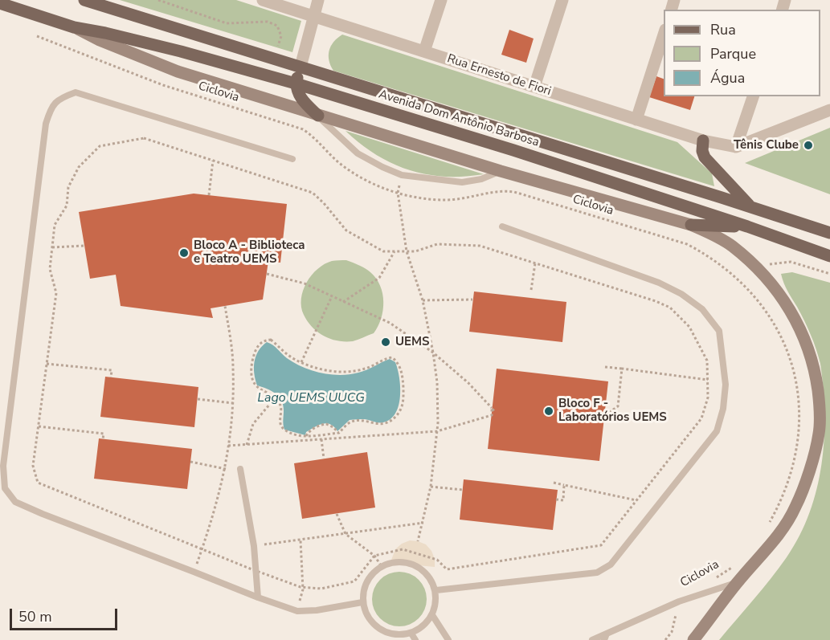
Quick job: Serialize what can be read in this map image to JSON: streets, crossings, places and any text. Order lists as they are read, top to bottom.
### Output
{
  "streets": {
    "main road": ["Avenida Dom Antônio Barbosa"],
    "street": ["Rua Ernesto de Fiori"],
    "path": ["Ciclovia"]
  },
  "water": ["Lago UEMS UUCG"],
  "places": [
    "Tênis Clube",
    "Bloco A - Biblioteca e Teatro UEMS",
    "UEMS",
    "Bloco F - Laboratórios UEMS"
  ],
  "legend": ["Rua", "Parque", "Água"],
  "scale_bar": "50 m"
}
